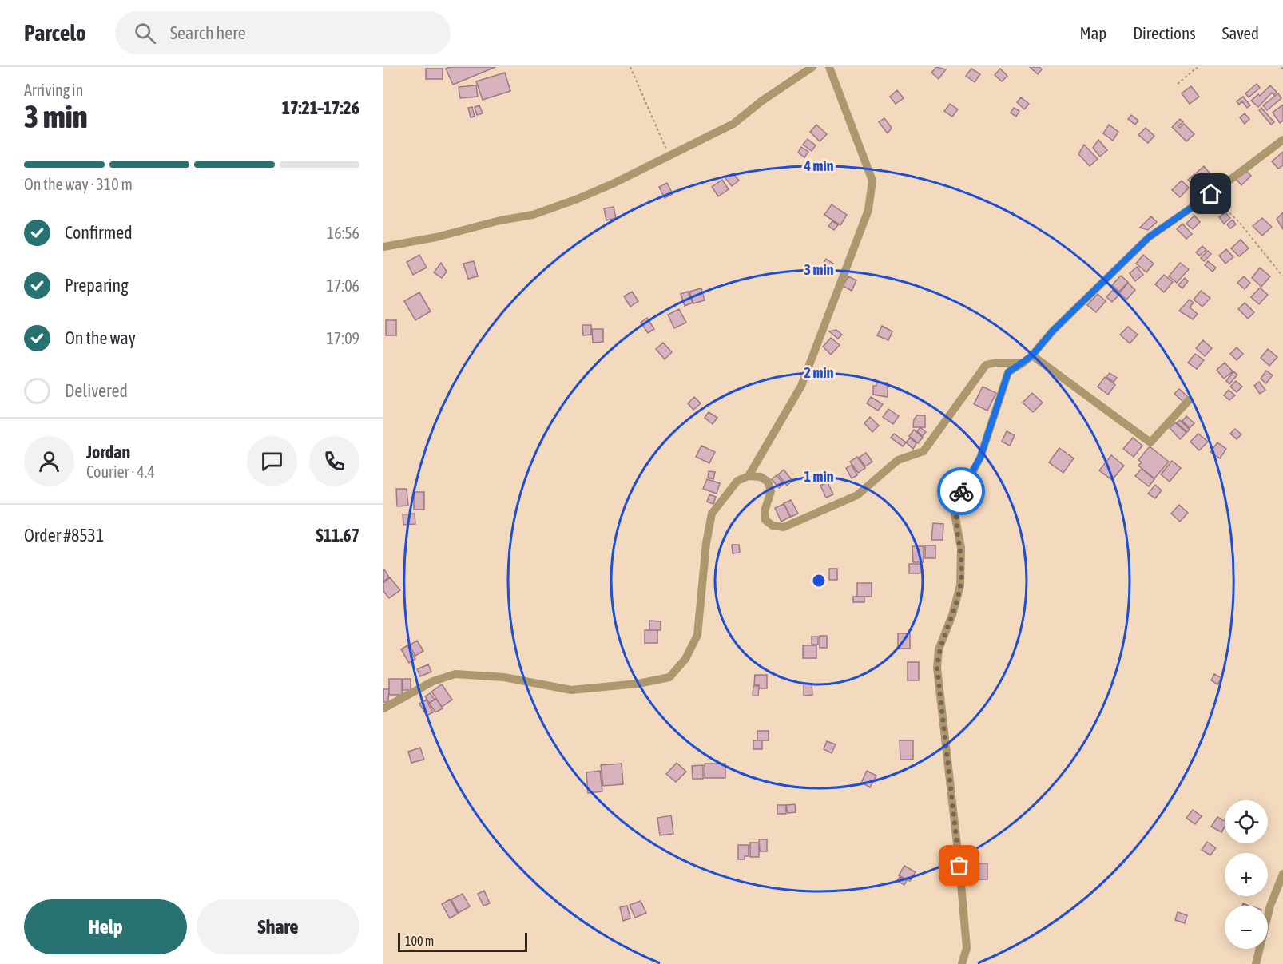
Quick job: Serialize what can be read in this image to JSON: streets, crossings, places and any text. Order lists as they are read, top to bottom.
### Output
{
  "scale_bar": "100 m",
  "page": {
    "header": "Parcelo",
    "search": "Search here",
    "nav": ["Map", "Directions", "Saved"],
    "heading": ["3 min", "Arriving in", "17:21–17:26"],
    "panel": [
      "Jordan",
      "Courier · 4.4",
      "Order #8531",
      "$11.67"
    ],
    "bar": "On the way · 310 m",
    "list": [
      ["Confirmed", "16:56"],
      ["Preparing", "17:06"],
      ["On the way", "17:09"],
      "Delivered"
    ],
    "map_buttons": ["+", "−"],
    "buttons": ["Help", "Share"],
    "scale": "100 m"
  },
  "rings": [
    "4 min",
    "3 min",
    "2 min",
    "1 min"
  ]
}
